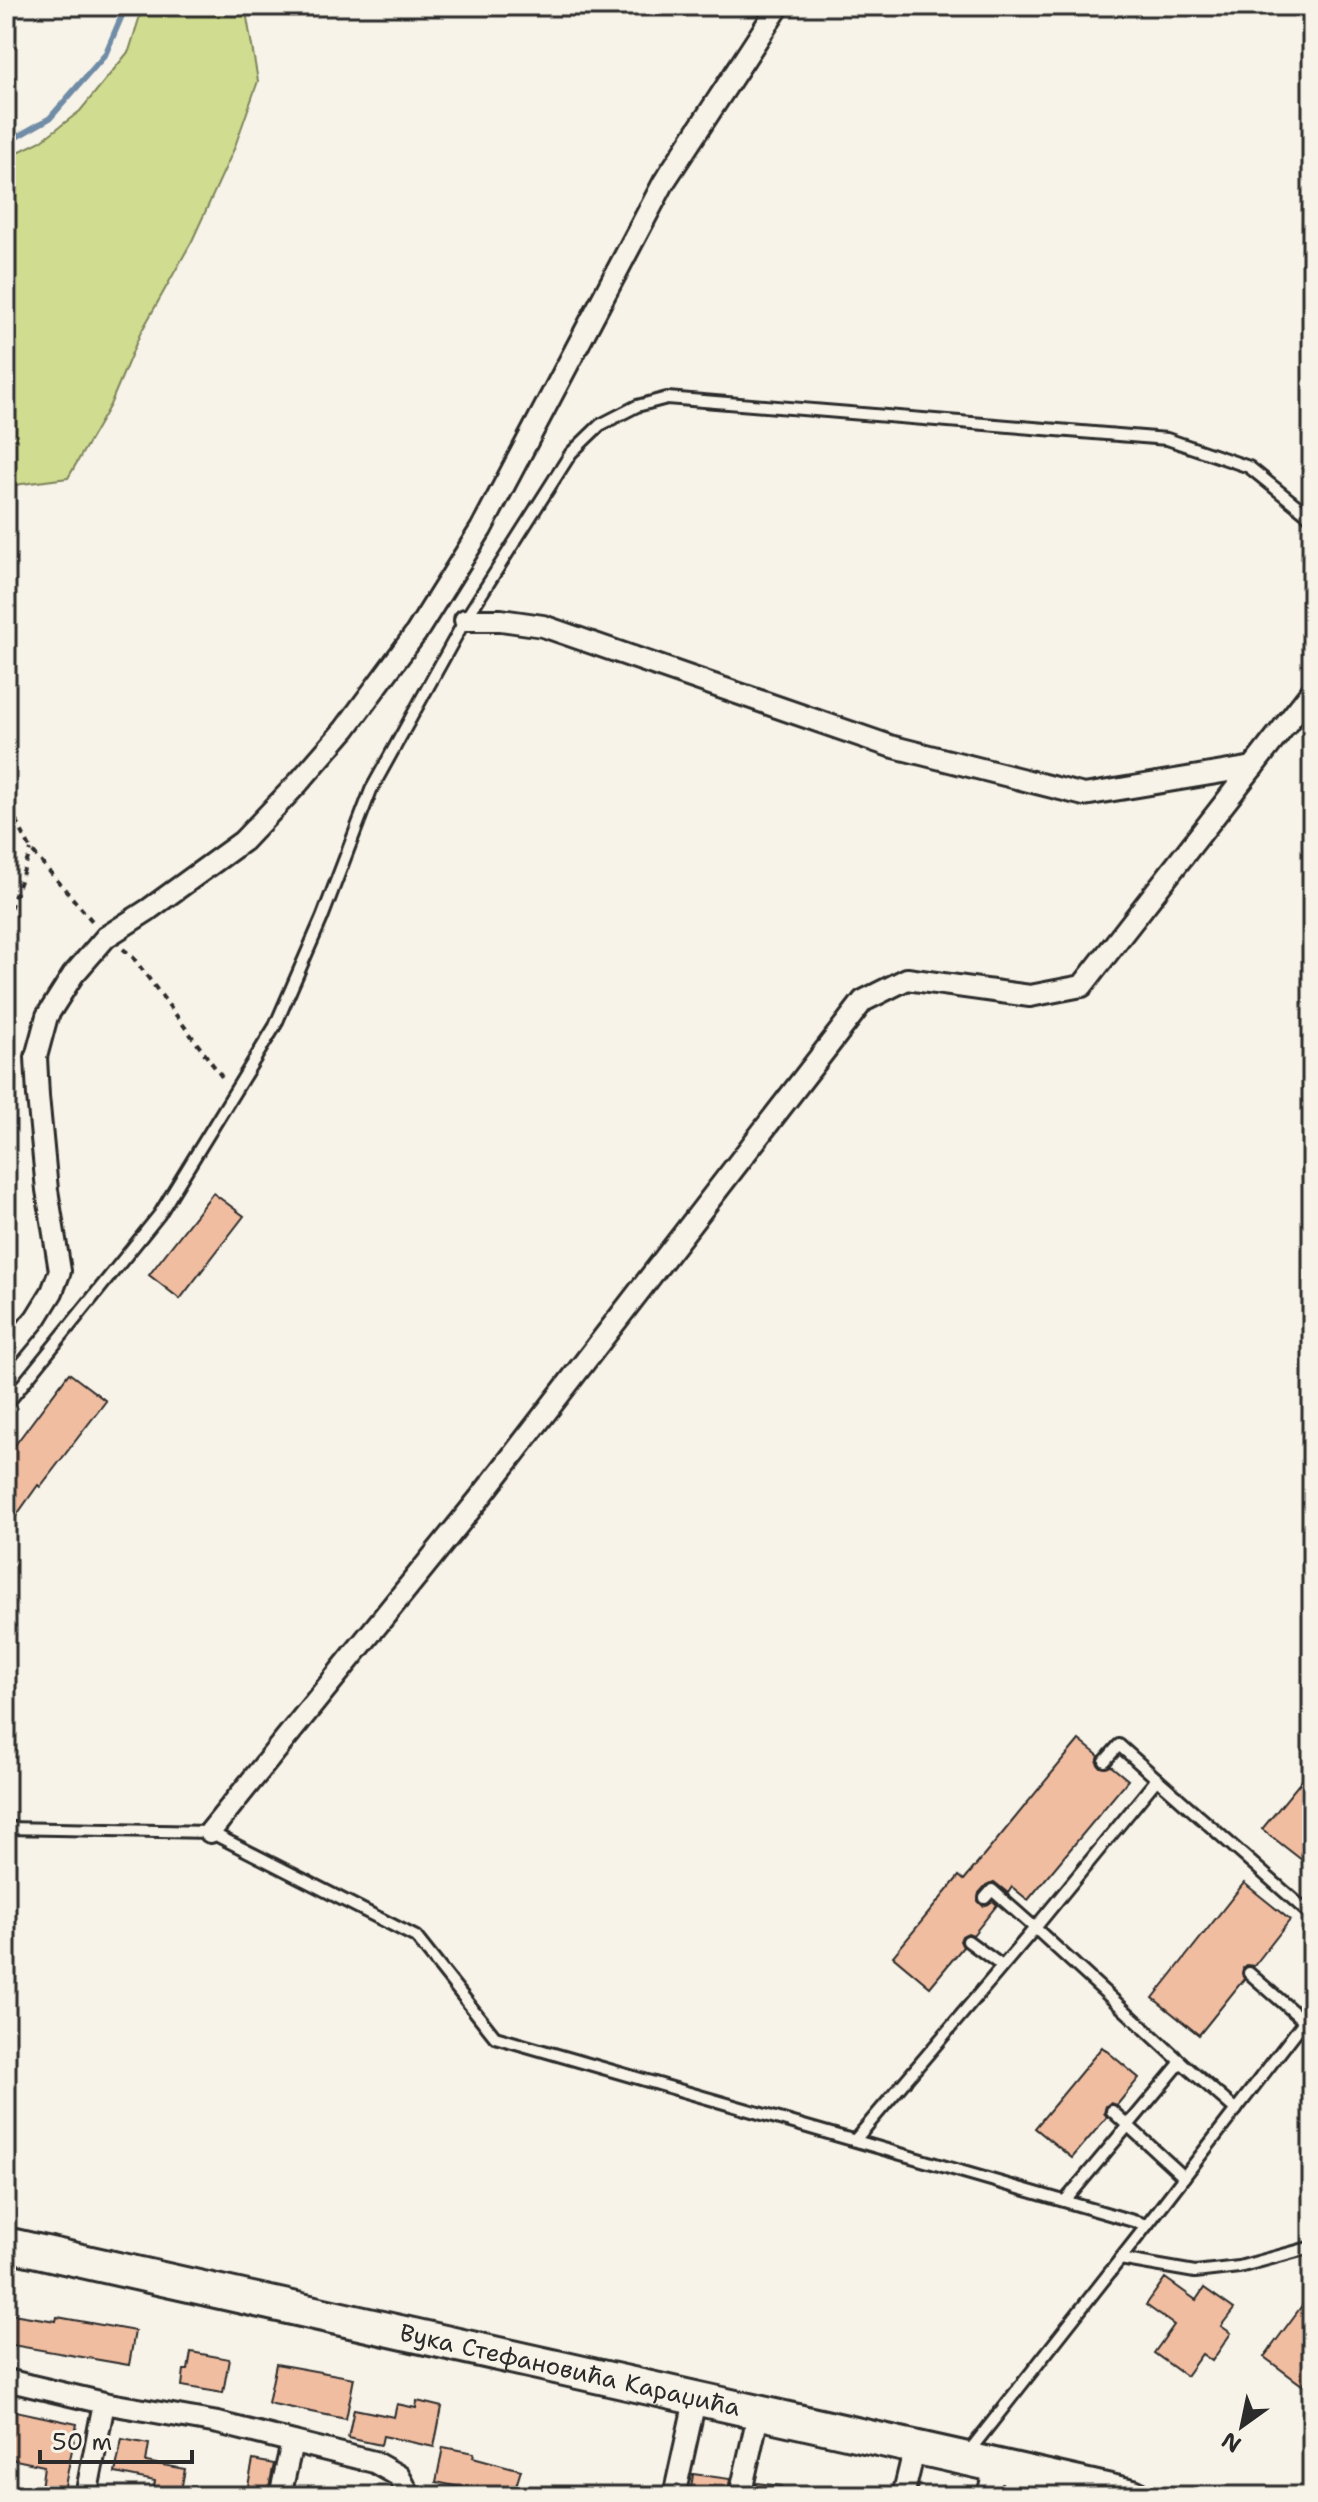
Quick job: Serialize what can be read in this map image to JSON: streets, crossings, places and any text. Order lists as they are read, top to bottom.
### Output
{
  "streets": {
    "main road": ["Вука Стефановића Караџића"]
  },
  "scale_bar": "50 m",
  "north": "bottom left"
}
